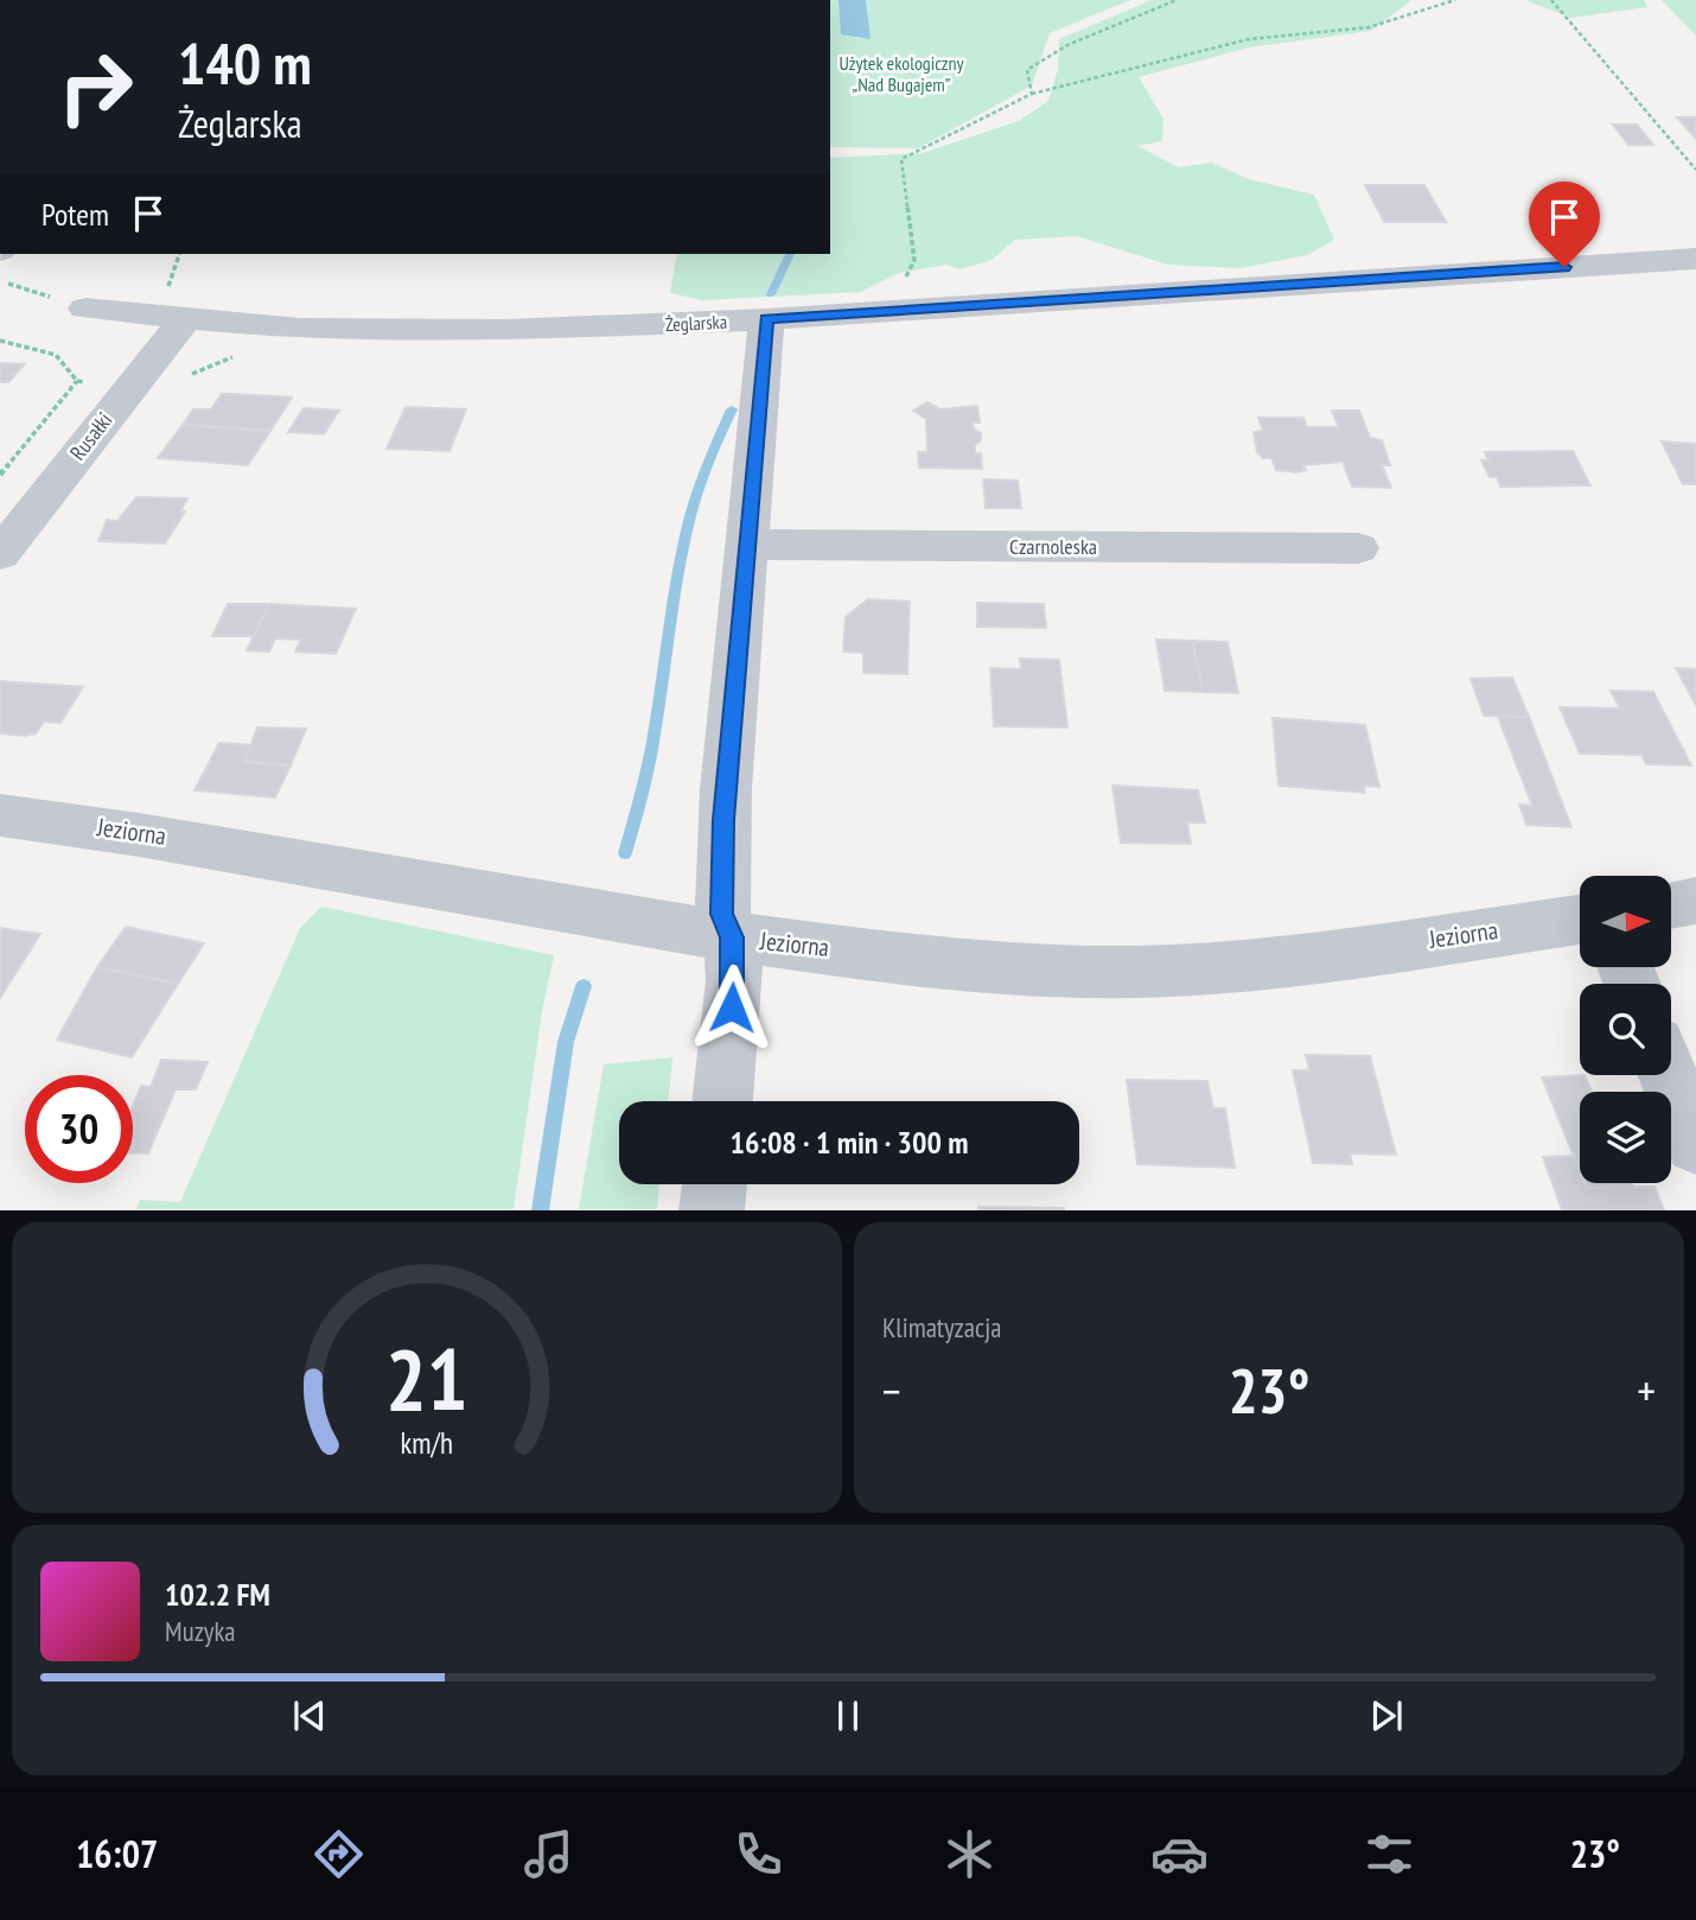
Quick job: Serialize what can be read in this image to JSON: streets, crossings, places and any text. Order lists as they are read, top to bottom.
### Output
{
  "streets": {
    "street": [
      "Żeglarska",
      "Rusałki",
      "Czarnoleska",
      "Jeziorna"
    ]
  },
  "crossings": [
    ["Żeglarska", "Rusałki"]
  ],
  "parks": ["Użytek ekologiczny „Nad Bugajem”"],
  "north": "right",
  "page": {
    "turn": ["140 m", "Żeglarska"],
    "then": "Potem",
    "limit": "30",
    "trip": "16:08 · 1 min · 300 m",
    "tile": "Klimatyzacja",
    "heat": ["−", "23°", "+"],
    "song": ["102.2 FM", "Muzyka"],
    "tabs": ["16:07", "23°"],
    "gauge": ["21", "km/h"]
  }
}
